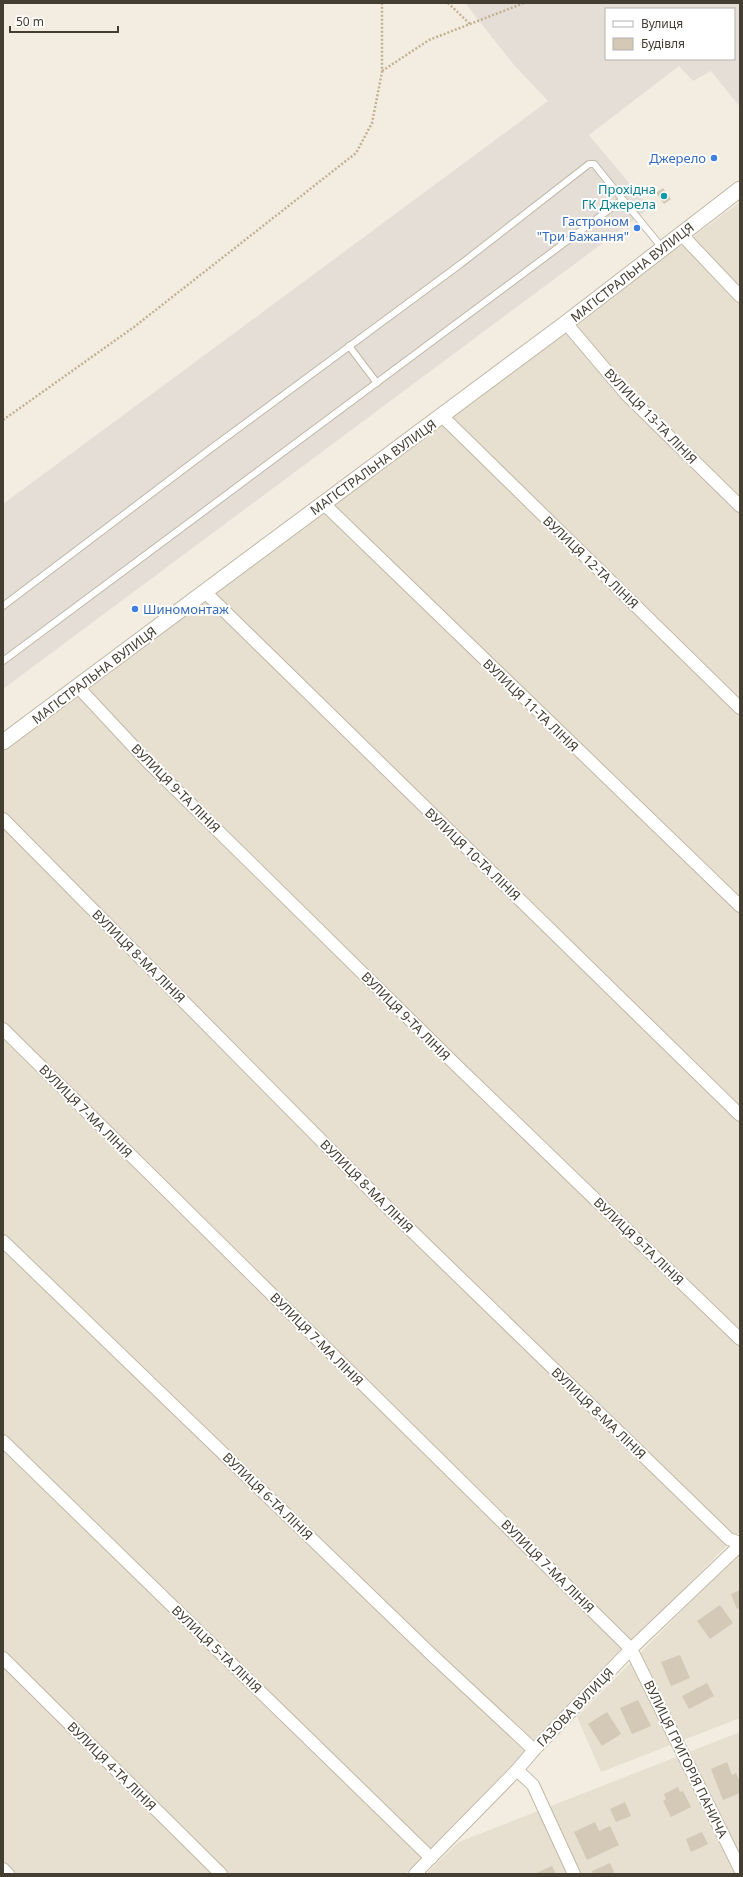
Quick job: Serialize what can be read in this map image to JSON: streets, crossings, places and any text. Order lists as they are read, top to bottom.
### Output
{
  "streets": {
    "street": [
      "МАГІСТРАЛЬНА ВУЛИЦЯ",
      "ВУЛИЦЯ 13-ТА ЛІНІЯ",
      "ВУЛИЦЯ 12-ТА ЛІНІЯ",
      "ВУЛИЦЯ 11-ТА ЛІНІЯ",
      "ВУЛИЦЯ 9-ТА ЛІНІЯ",
      "ВУЛИЦЯ 10-ТА ЛІНІЯ",
      "ВУЛИЦЯ 8-МА ЛІНІЯ",
      "ВУЛИЦЯ 7-МА ЛІНІЯ",
      "ВУЛИЦЯ 6-ТА ЛІНІЯ",
      "ВУЛИЦЯ 5-ТА ЛІНІЯ",
      "ГАЗОВА ВУЛИЦЯ",
      "ВУЛИЦЯ ГРИГОРІЯ ПАНИЧА",
      "ВУЛИЦЯ 4-ТА ЛІНІЯ"
    ]
  },
  "crossings": [
    ["МАГІСТРАЛЬНА ВУЛИЦЯ", "ВУЛИЦЯ 13-ТА ЛІНІЯ"],
    ["МАГІСТРАЛЬНА ВУЛИЦЯ", "ВУЛИЦЯ 12-ТА ЛІНІЯ"],
    ["МАГІСТРАЛЬНА ВУЛИЦЯ", "ВУЛИЦЯ 11-ТА ЛІНІЯ"],
    ["МАГІСТРАЛЬНА ВУЛИЦЯ", "ВУЛИЦЯ 9-ТА ЛІНІЯ"],
    ["МАГІСТРАЛЬНА ВУЛИЦЯ", "ВУЛИЦЯ 10-ТА ЛІНІЯ"],
    ["ВУЛИЦЯ 8-МА ЛІНІЯ", "ГАЗОВА ВУЛИЦЯ"],
    ["ВУЛИЦЯ 7-МА ЛІНІЯ", "ГАЗОВА ВУЛИЦЯ"],
    ["ВУЛИЦЯ 7-МА ЛІНІЯ", "ВУЛИЦЯ ГРИГОРІЯ ПАНИЧА"],
    ["ВУЛИЦЯ 6-ТА ЛІНІЯ", "ГАЗОВА ВУЛИЦЯ"],
    ["ВУЛИЦЯ 5-ТА ЛІНІЯ", "ГАЗОВА ВУЛИЦЯ"],
    ["ГАЗОВА ВУЛИЦЯ", "ВУЛИЦЯ ГРИГОРІЯ ПАНИЧА"]
  ],
  "places": [
    "Джерело",
    "Прохідна ГК Джерела",
    "Гастроном \"Три Бажання\"",
    "Шиномонтаж"
  ],
  "legend": ["Вулиця", "Будівля"],
  "scale_bar": "50 m"
}
